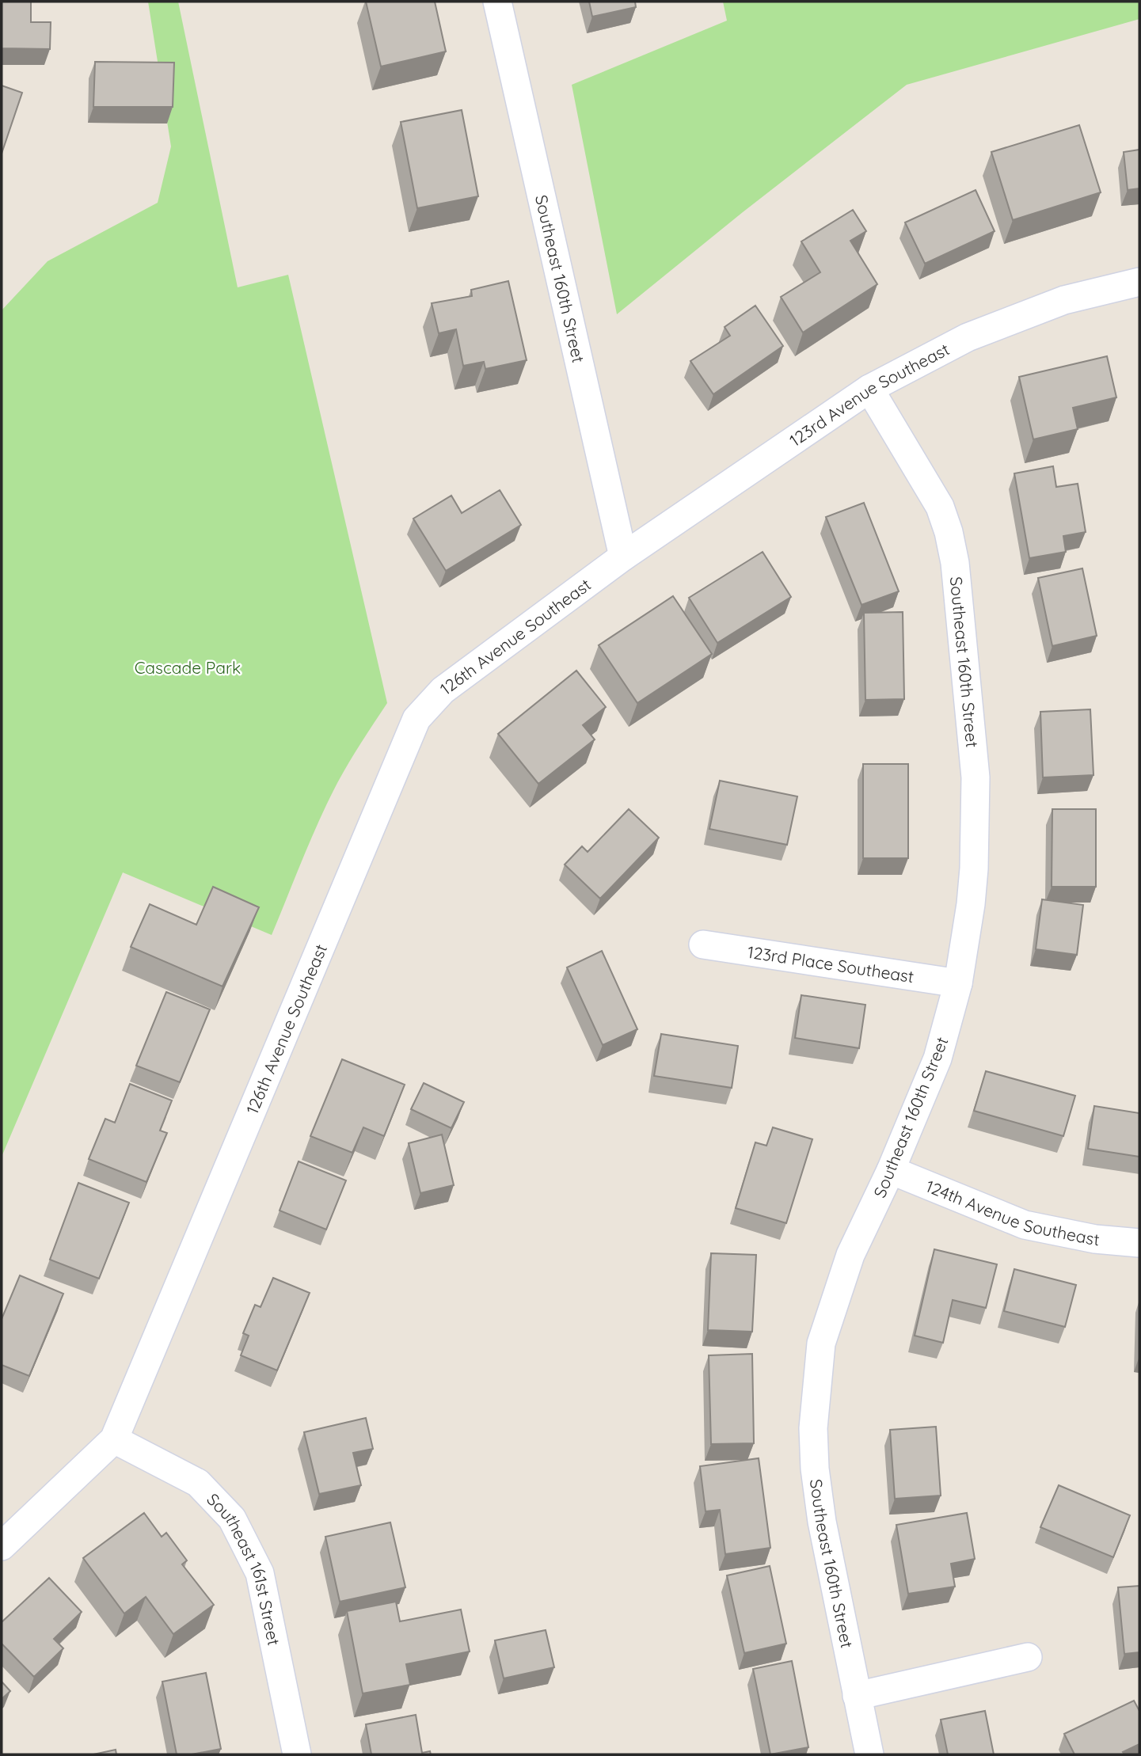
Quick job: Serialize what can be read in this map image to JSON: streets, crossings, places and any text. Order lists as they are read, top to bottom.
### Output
{
  "streets": {
    "street": [
      "Southeast 160th Street",
      "123rd Avenue Southeast",
      "126th Avenue Southeast",
      "123rd Place Southeast",
      "124th Avenue Southeast",
      "Southeast 161st Street"
    ]
  },
  "crossings": [
    ["Southeast 160th Street", "123rd Avenue Southeast"],
    ["Southeast 160th Street", "126th Avenue Southeast"],
    ["Southeast 160th Street", "123rd Place Southeast"],
    ["Southeast 160th Street", "124th Avenue Southeast"],
    ["123rd Avenue Southeast", "126th Avenue Southeast"],
    ["126th Avenue Southeast", "Southeast 161st Street"]
  ],
  "parks": ["Cascade Park"]
}
